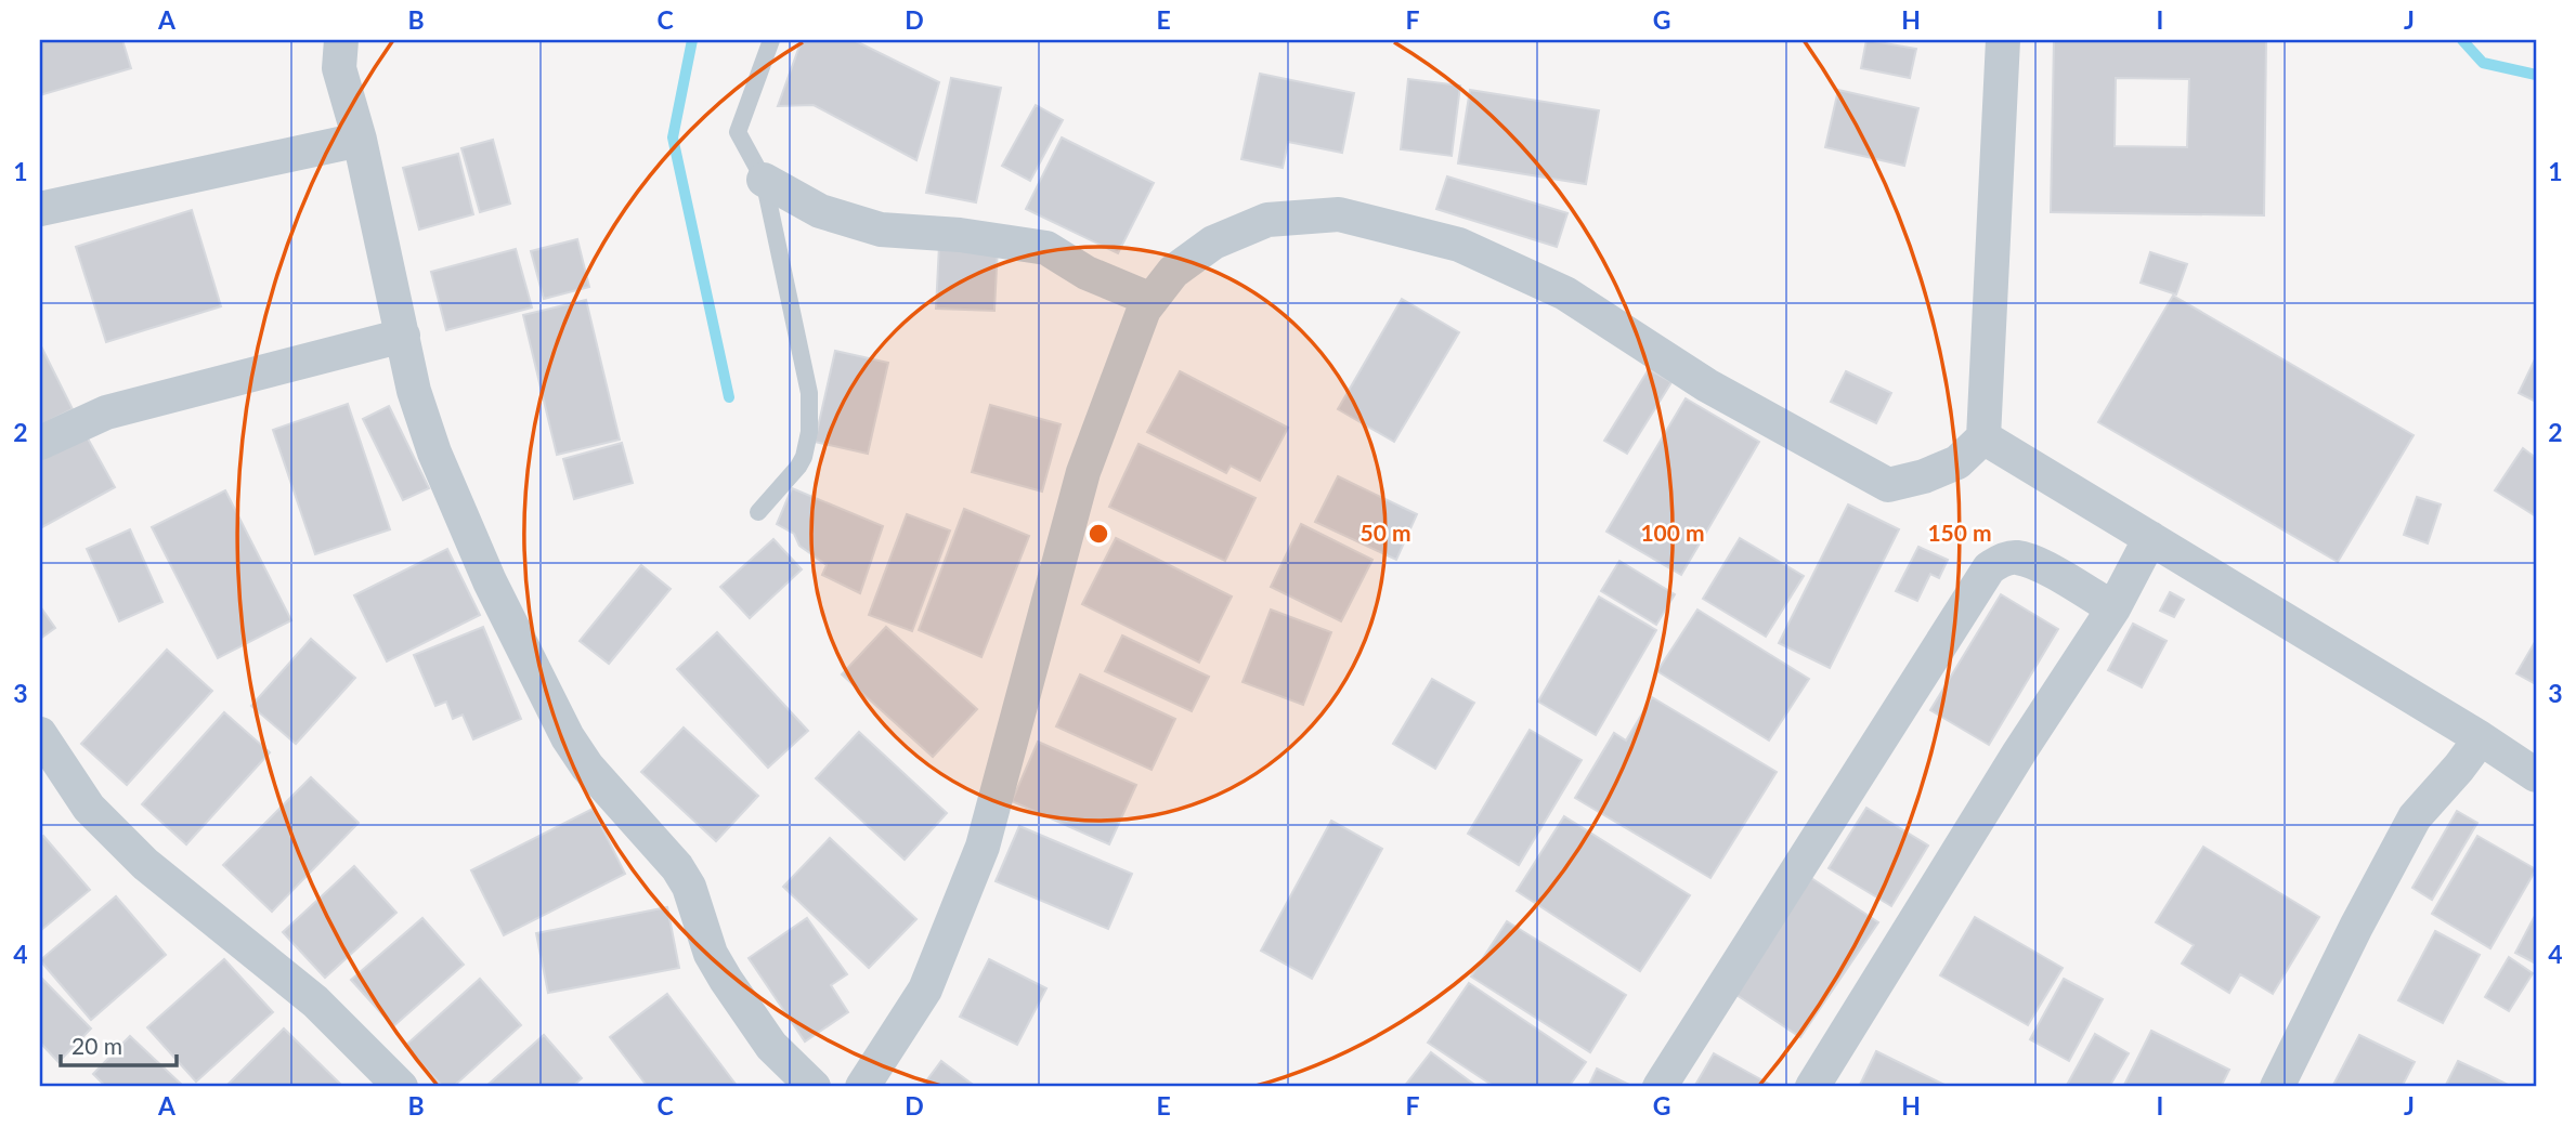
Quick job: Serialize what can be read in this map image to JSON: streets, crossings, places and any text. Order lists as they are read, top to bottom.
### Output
{
  "scale_bar": "20 m",
  "grid": {
    "columns": [
      "A",
      "B",
      "C",
      "D",
      "E",
      "F",
      "G",
      "H",
      "I",
      "J"
    ],
    "rows": [
      "1",
      "2",
      "3",
      "4"
    ]
  },
  "rings": ["50 m", "100 m", "150 m"]
}
